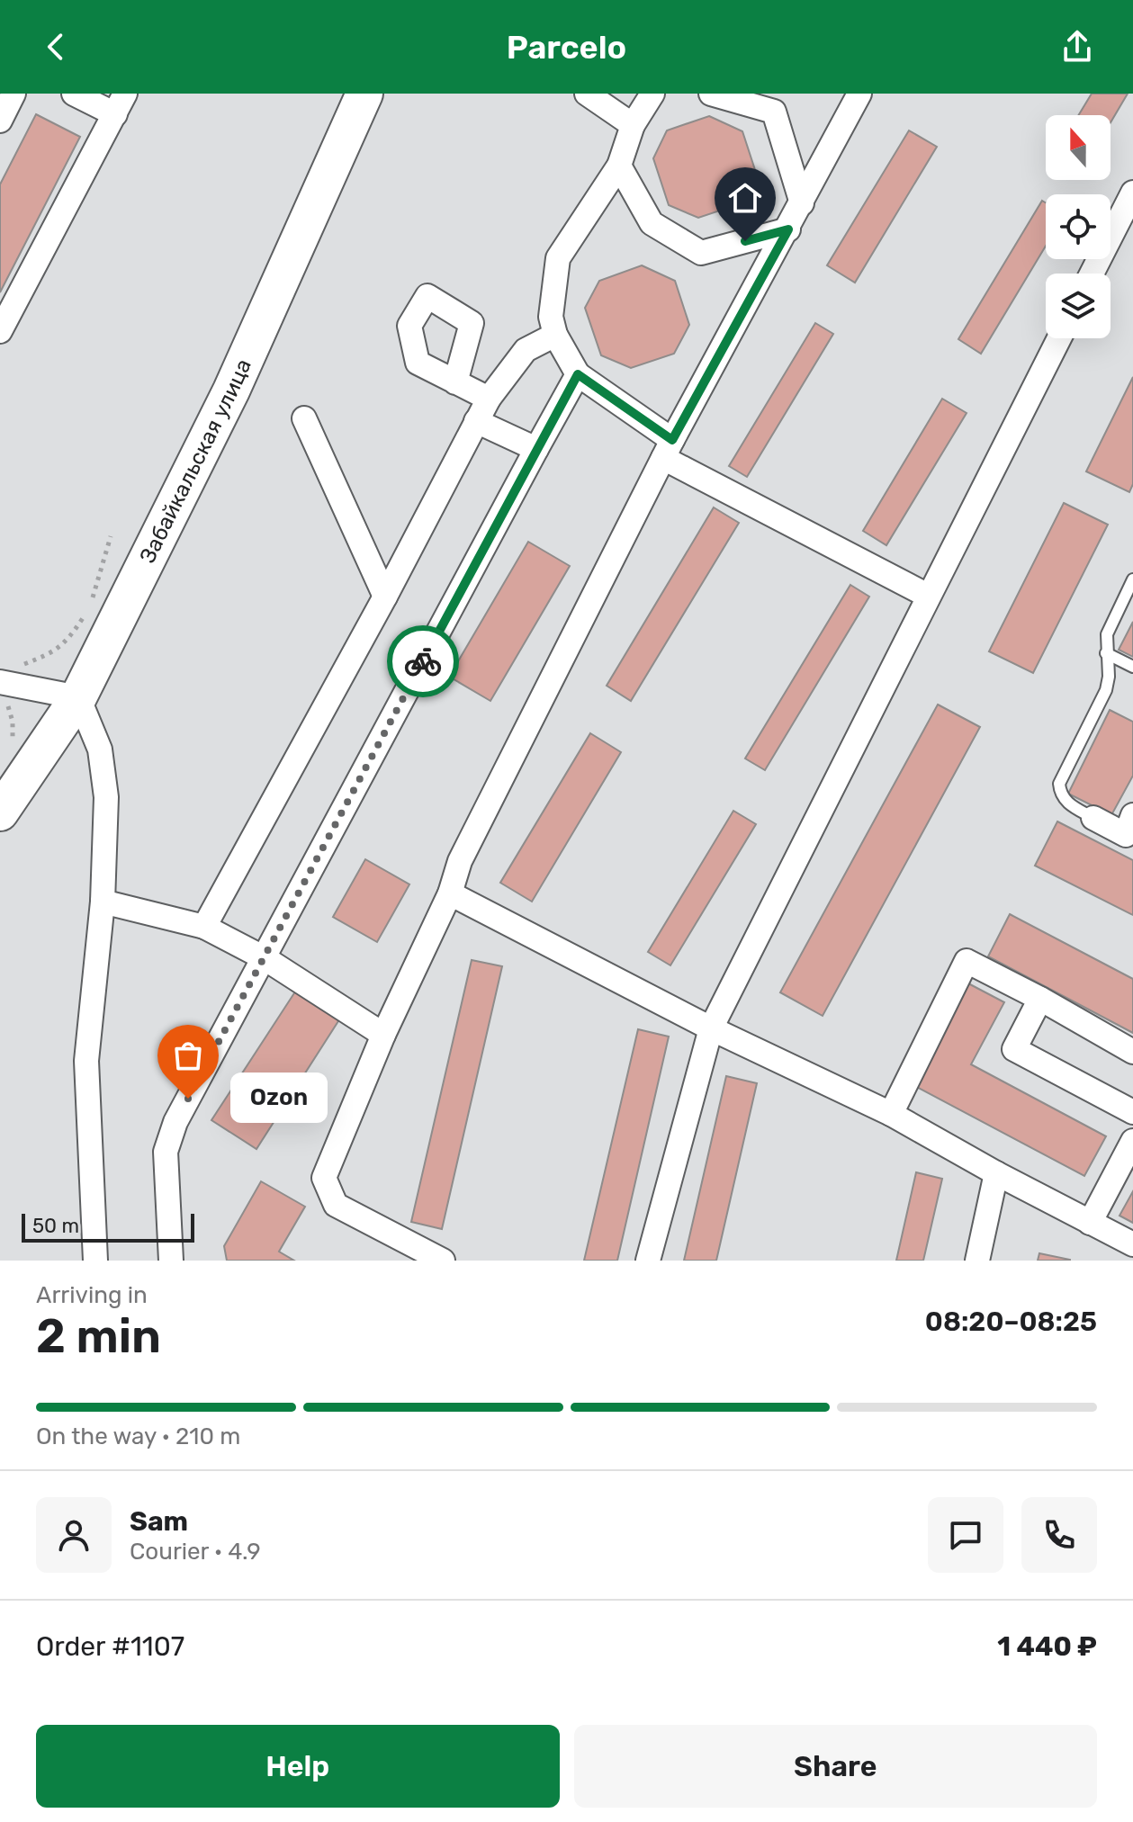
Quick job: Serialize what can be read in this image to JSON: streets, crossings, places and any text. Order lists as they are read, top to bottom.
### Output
{
  "streets": {
    "main road": ["Забайкальская улица"]
  },
  "places": ["Ozon"],
  "scale_bar": "50 m",
  "north": "top",
  "page": {
    "header": "Parcelo",
    "bubble": "Ozon",
    "scale": "50 m",
    "heading": ["2 min", "Arriving in", "08:20–08:25"],
    "panel": [
      "Sam",
      "Courier · 4.9",
      "Order #1107",
      "1 440 ₽"
    ],
    "bar": "On the way · 210 m",
    "buttons": ["Help", "Share"]
  }
}
